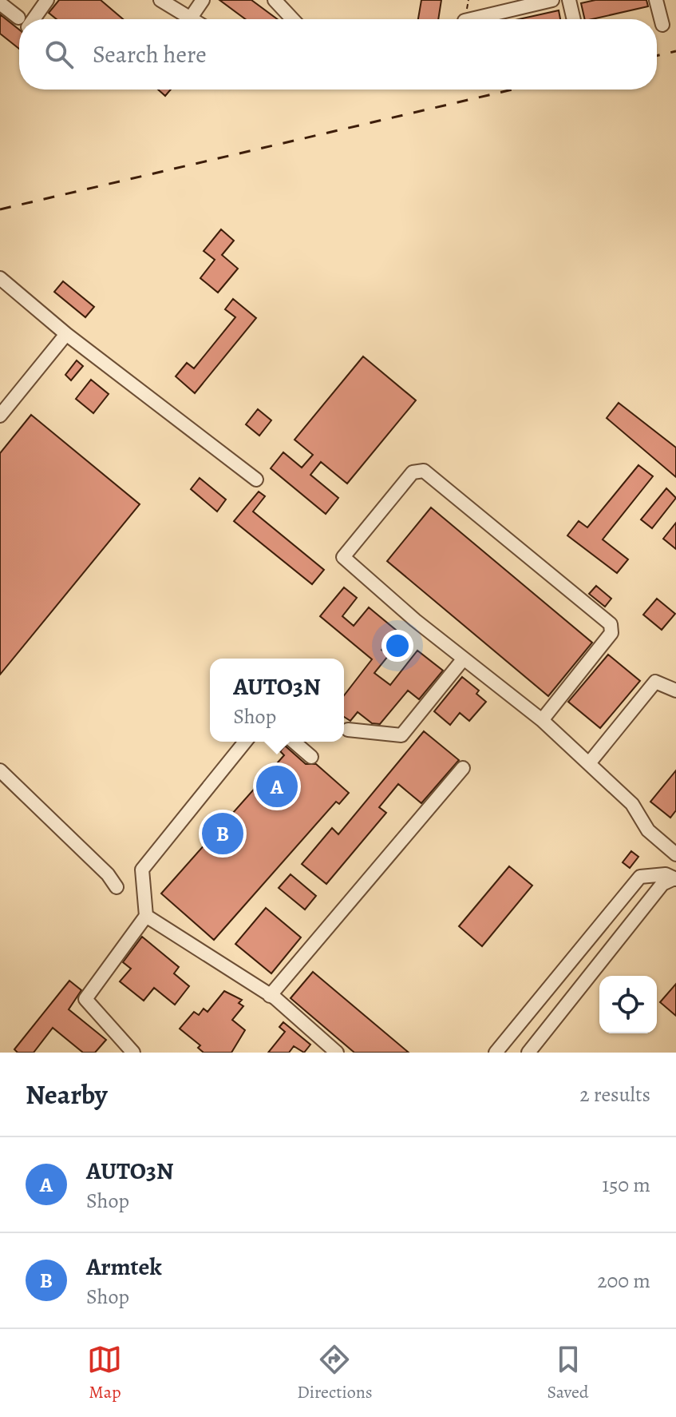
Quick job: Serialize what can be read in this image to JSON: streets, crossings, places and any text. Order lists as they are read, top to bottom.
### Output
{
  "page": {
    "search": "Search here",
    "popup": ["AUTO3N", "Shop"],
    "pins": ["A", "B"],
    "heading": ["Nearby", "2 results"],
    "list": [
      {
        "mark": "A",
        "name": "AUTO3N",
        "note": "Shop",
        "value": "150 m"
      },
      {
        "mark": "B",
        "name": "Armtek",
        "note": "Shop",
        "value": "200 m"
      }
    ],
    "nav": ["Map", "Directions", "Saved"]
  }
}
